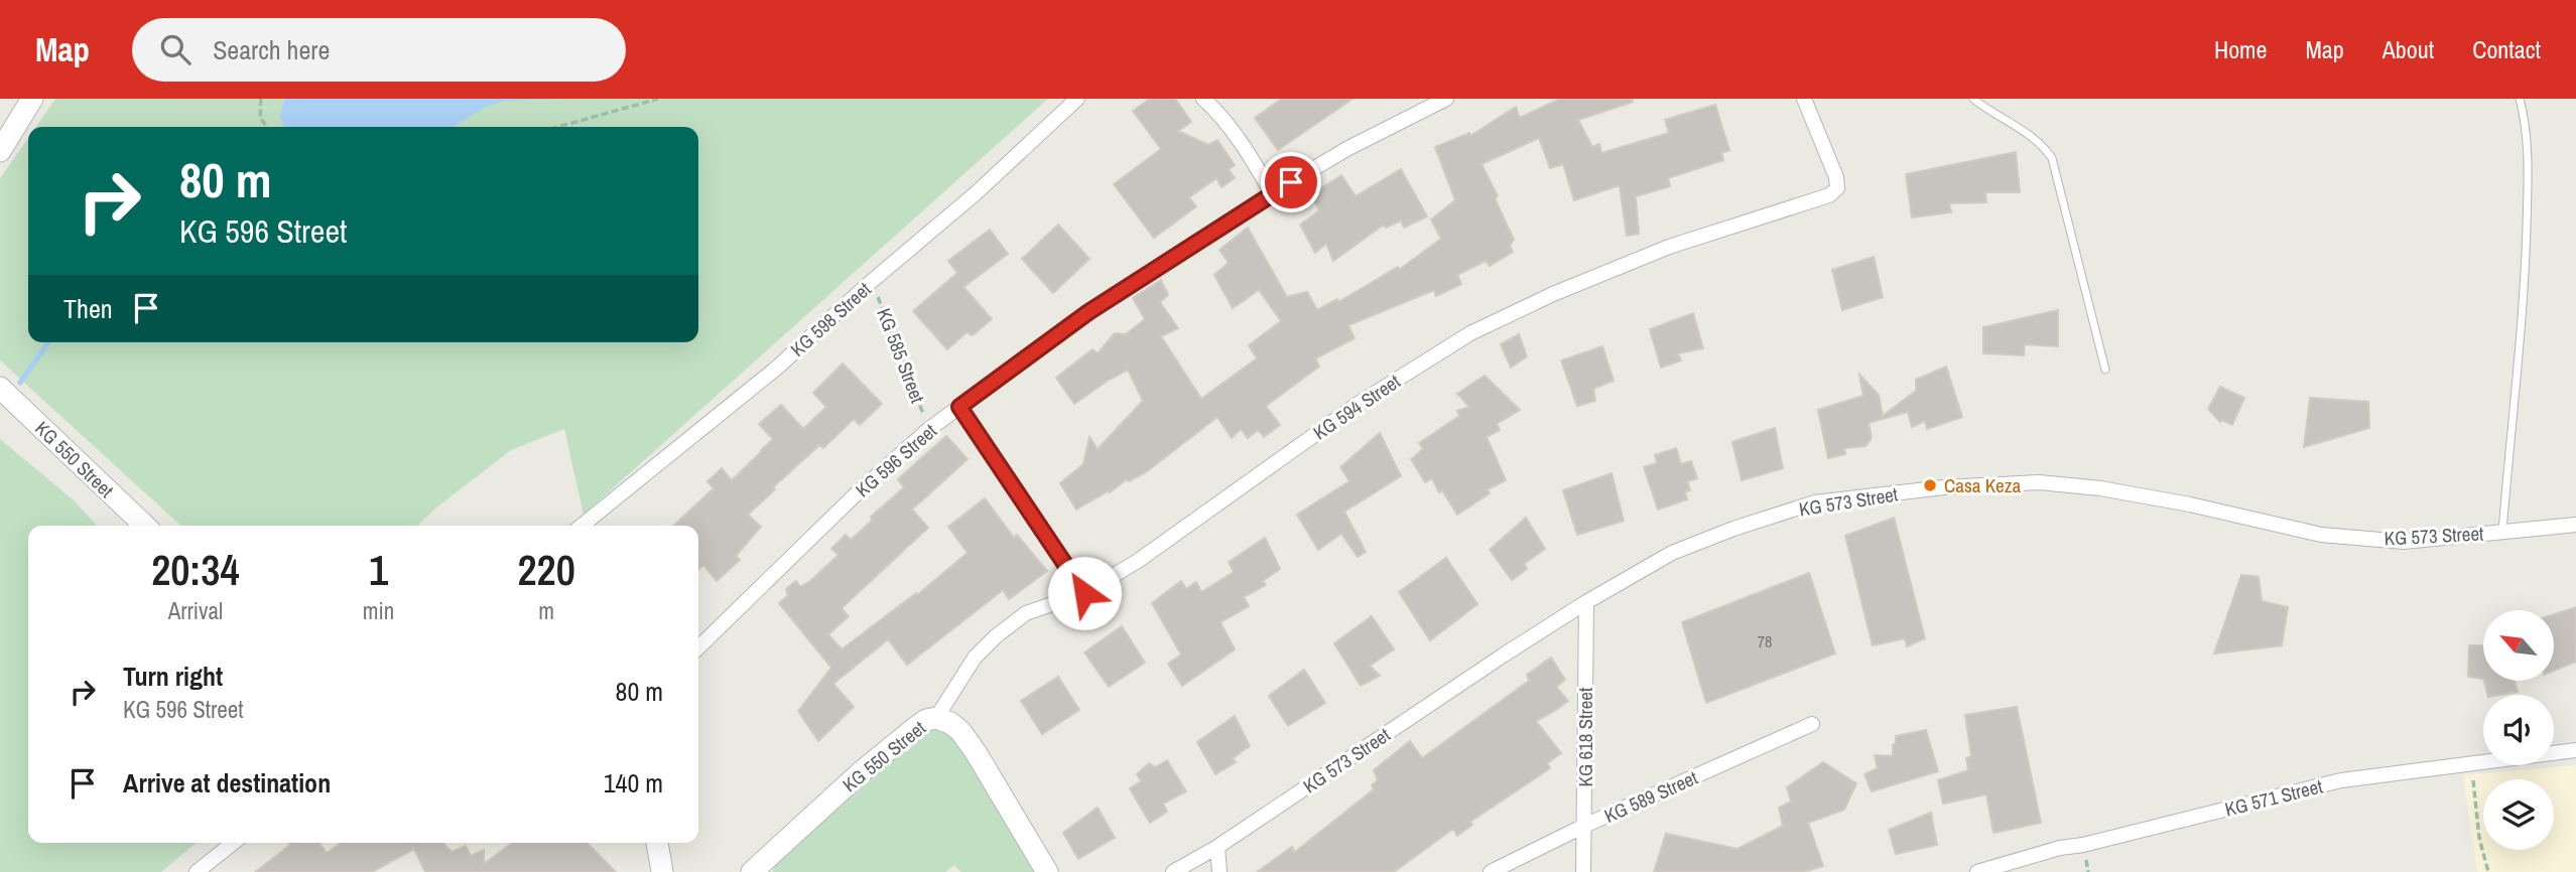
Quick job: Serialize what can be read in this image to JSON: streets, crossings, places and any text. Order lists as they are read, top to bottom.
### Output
{
  "streets": {
    "street": [
      "KG 598 Street",
      "KG 594 Street",
      "KG 550 Street",
      "KG 596 Street",
      "KG 573 Street",
      "KG 618 Street",
      "KG 589 Street",
      "KG 571 Street"
    ],
    "path": ["KG 585 Street"]
  },
  "crossings": [
    ["KG 598 Street", "KG 585 Street"],
    ["KG 585 Street", "KG 596 Street"],
    ["KG 594 Street", "KG 550 Street"],
    ["KG 573 Street", "KG 618 Street"],
    ["KG 618 Street", "KG 589 Street"]
  ],
  "places": ["Casa Keza"],
  "house_numbers": ["78"],
  "north": "top left",
  "page": {
    "header": "Map",
    "search": "Search here",
    "nav": [
      "Home",
      "Map",
      "About",
      "Contact"
    ],
    "turn": ["80 m", "KG 596 Street"],
    "then": "Then",
    "eta": [
      "20:34",
      "Arrival",
      "1",
      "min",
      "220",
      "m"
    ],
    "list": [
      {
        "name": "Turn right",
        "note": "KG 596 Street",
        "value": "80 m"
      },
      {
        "name": "Arrive at destination",
        "value": "140 m"
      }
    ]
  }
}
